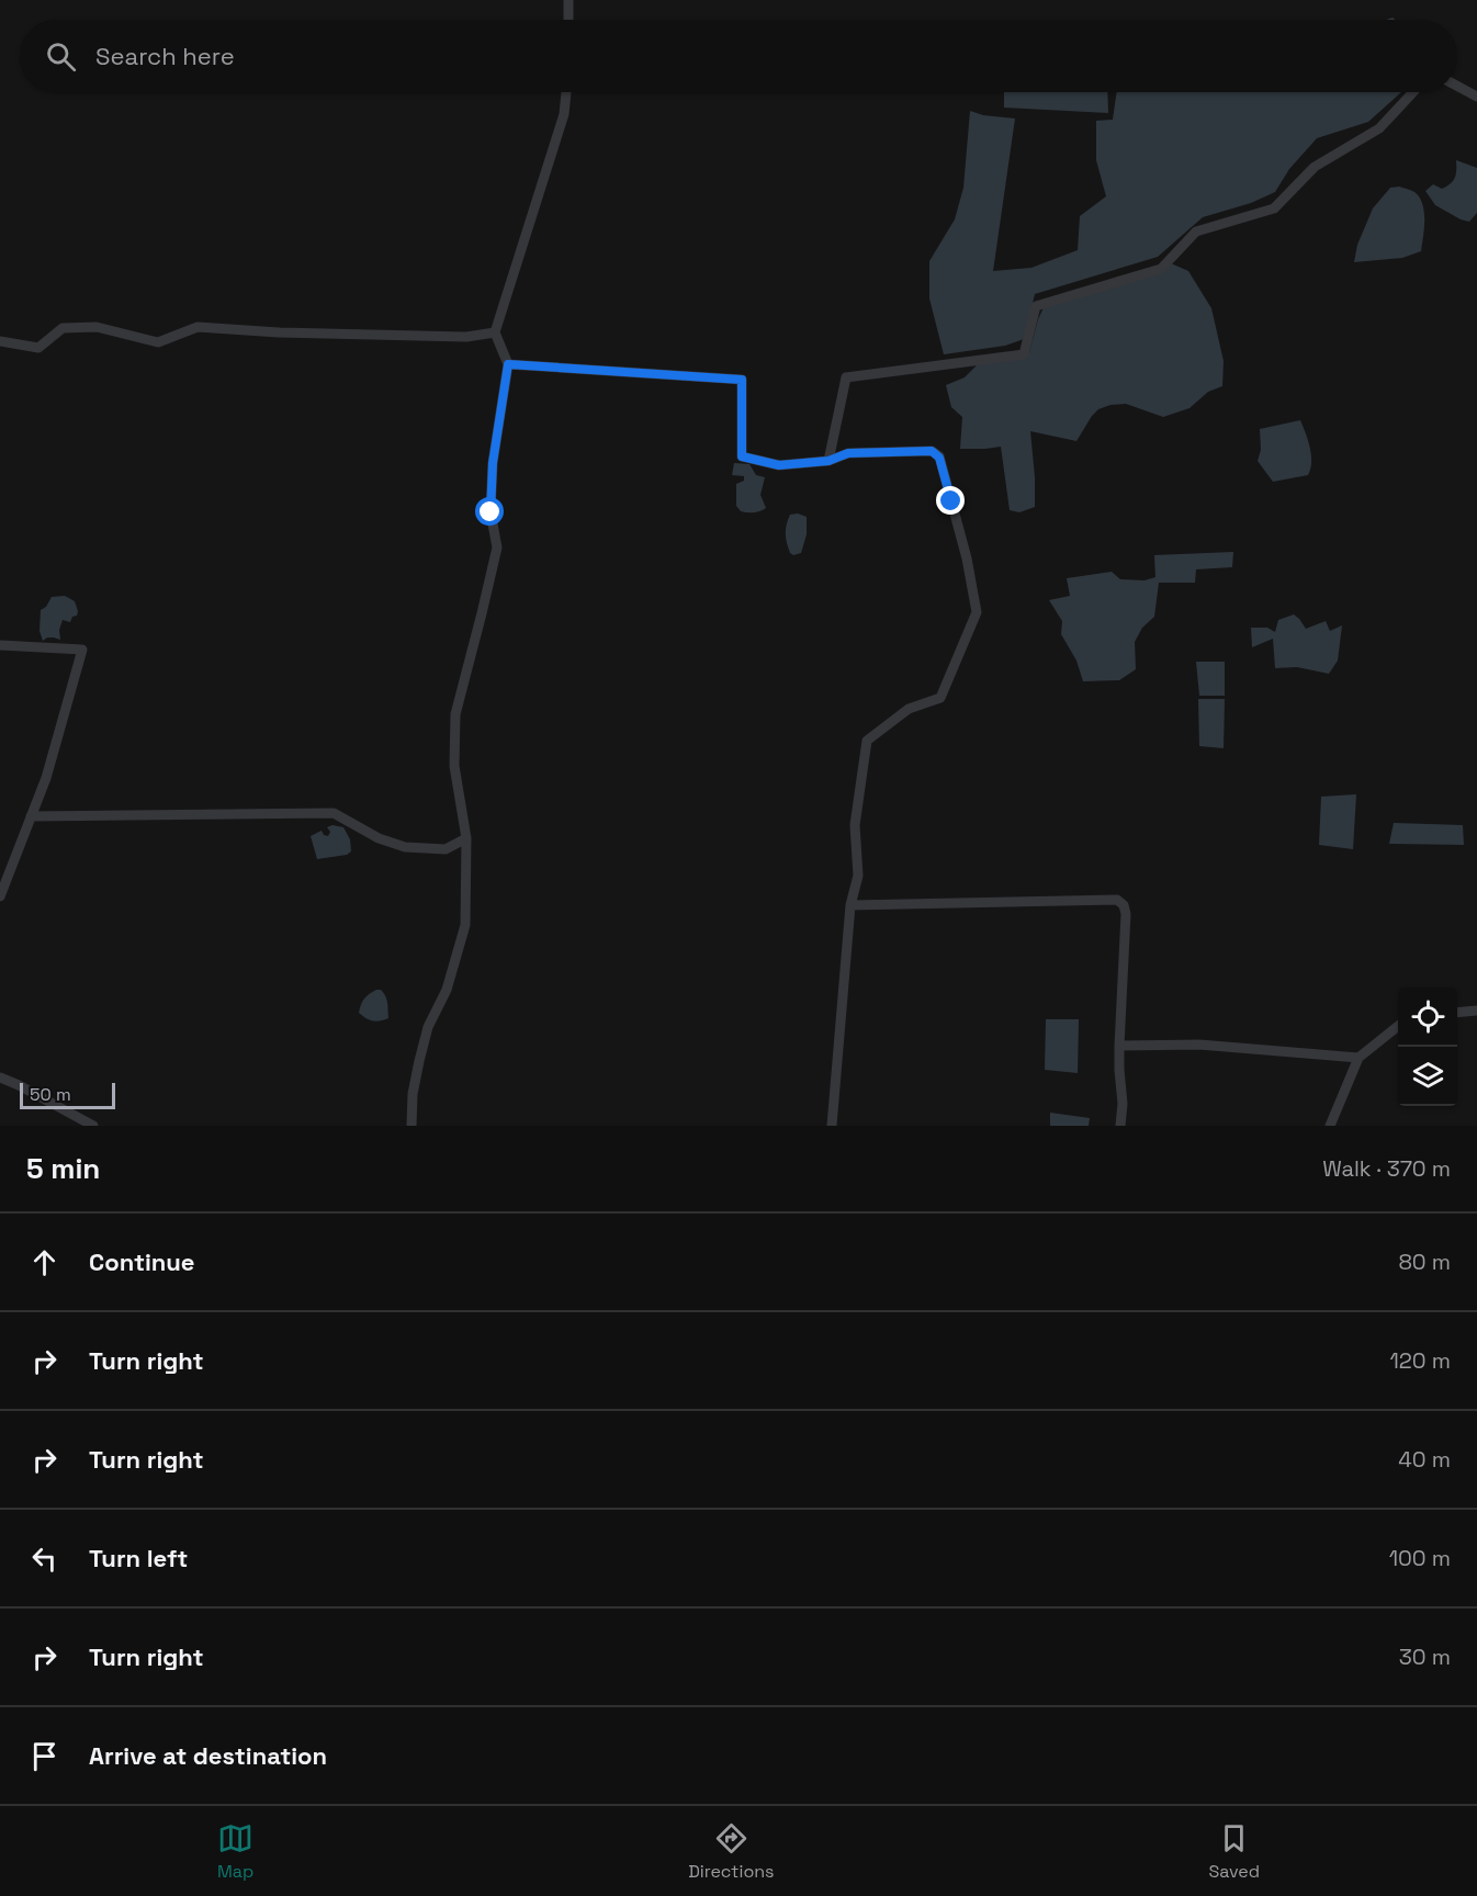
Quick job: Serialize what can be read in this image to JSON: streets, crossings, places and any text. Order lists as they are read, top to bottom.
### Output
{
  "scale_bar": "50 m",
  "page": {
    "search": "Search here",
    "scale": "50 m",
    "heading": ["5 min", "Walk · 370 m"],
    "list": [
      ["Continue", "80 m"],
      ["Turn right", "120 m"],
      ["Turn right", "40 m"],
      ["Turn left", "100 m"],
      ["Turn right", "30 m"],
      "Arrive at destination"
    ],
    "nav": ["Map", "Directions", "Saved"]
  }
}
